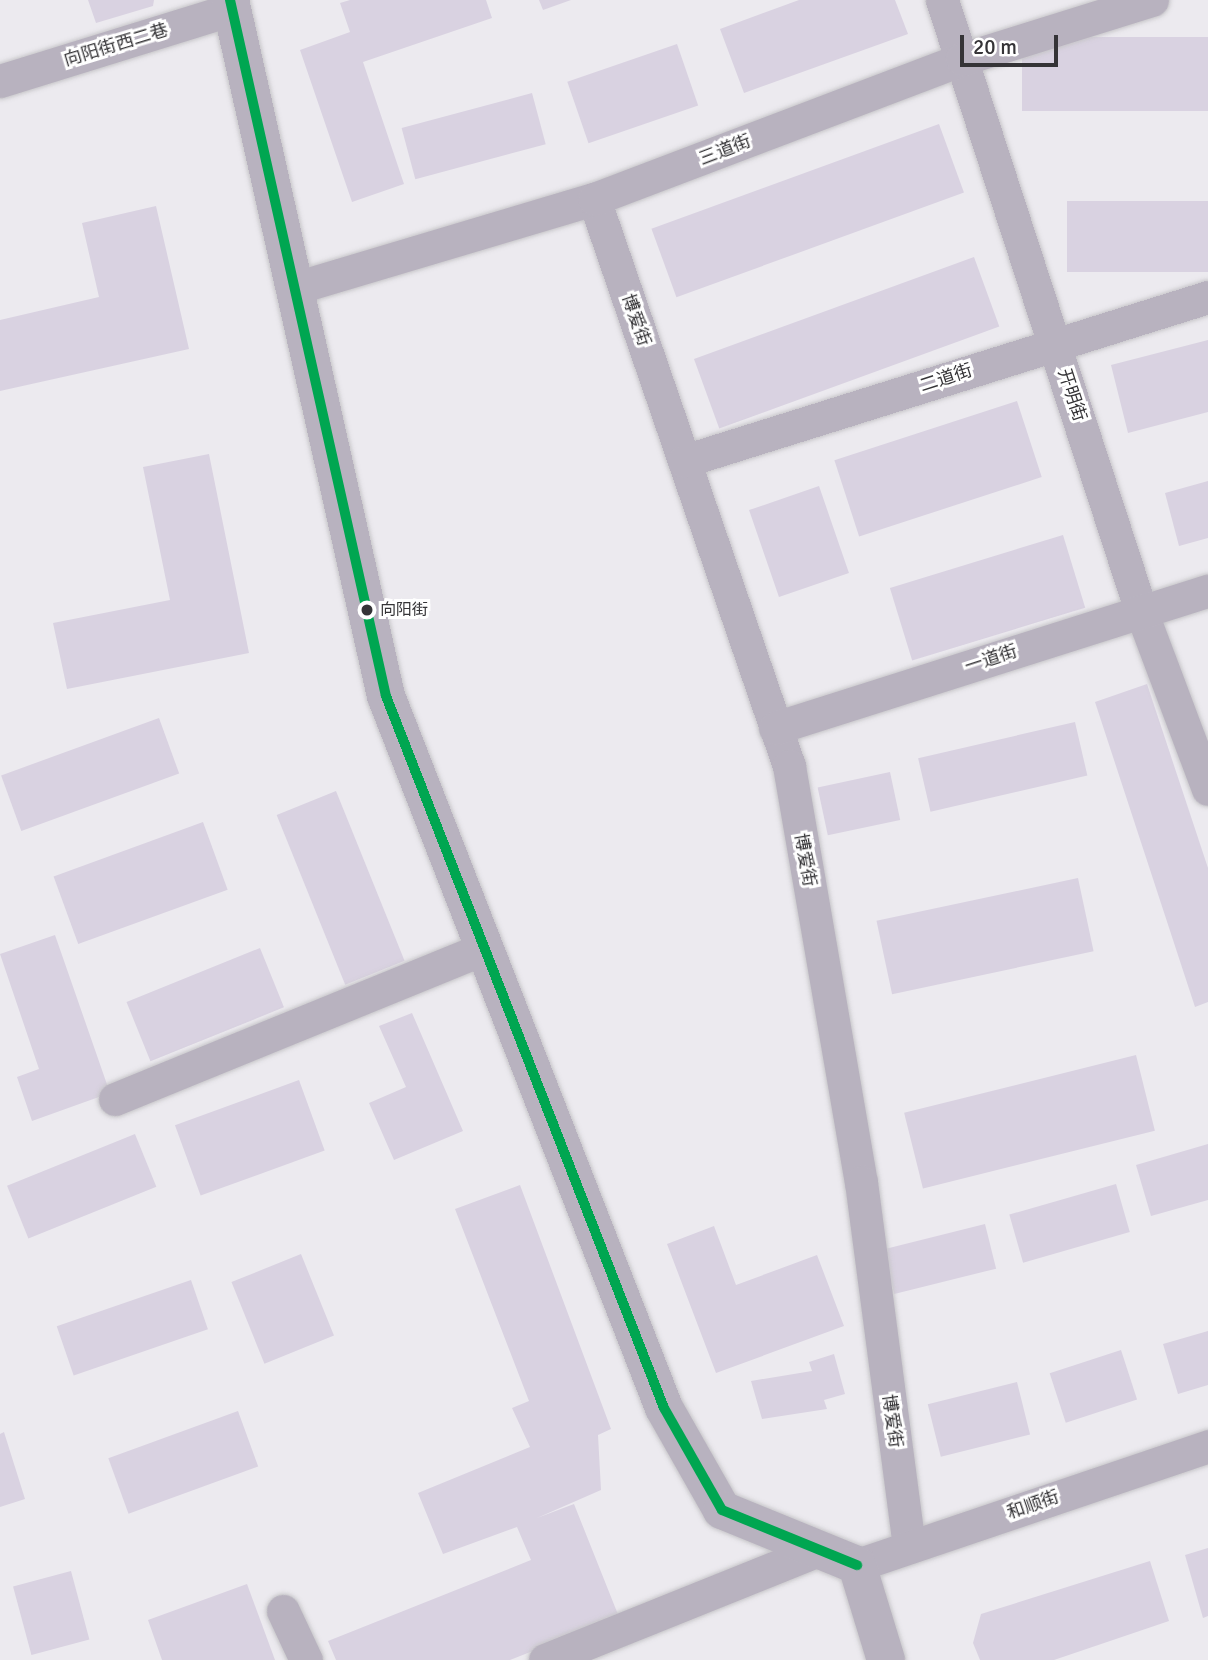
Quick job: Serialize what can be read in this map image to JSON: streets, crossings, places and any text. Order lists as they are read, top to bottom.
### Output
{
  "streets": {
    "street": [
      "向阳街西二巷",
      "三道街",
      "博爱街",
      "二道街",
      "开明街",
      "一道街",
      "和顺街"
    ]
  },
  "crossings": [
    ["三道街", "博爱街"],
    ["三道街", "开明街"],
    ["博爱街", "二道街"],
    ["博爱街", "一道街"],
    ["博爱街", "和顺街"],
    ["二道街", "开明街"],
    ["开明街", "一道街"]
  ],
  "places": ["向阳街"],
  "scale_bar": "20 m"
}
